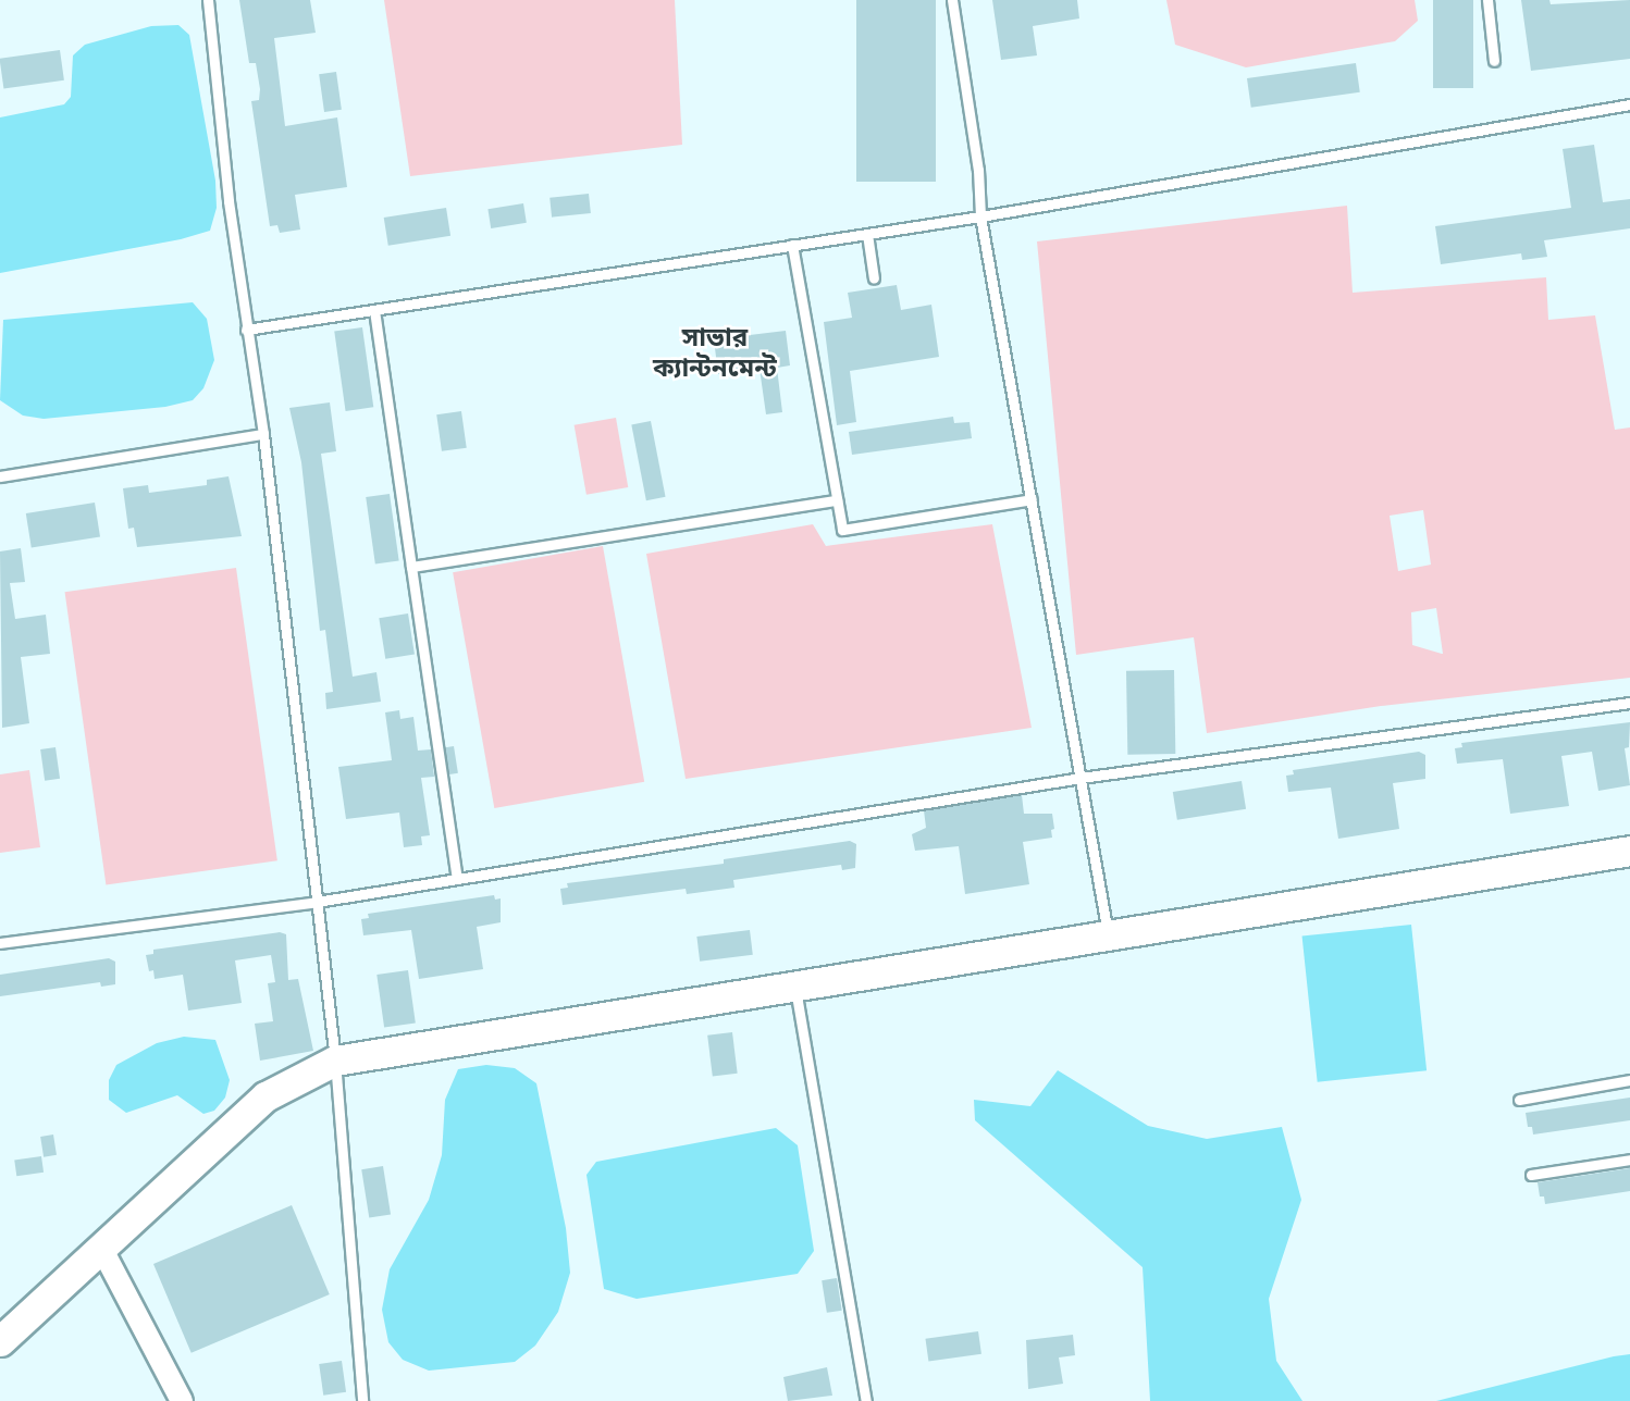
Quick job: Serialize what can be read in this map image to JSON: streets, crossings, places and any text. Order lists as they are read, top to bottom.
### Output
{
  "districts": ["সাভার ক্যান্টনমেন্ট"]
}
